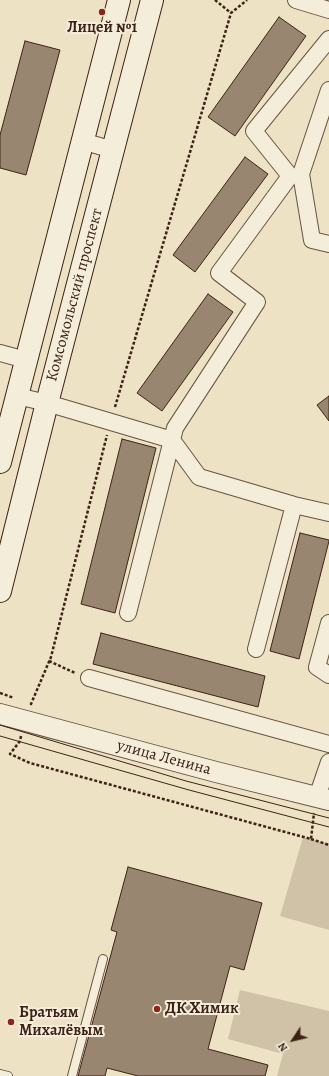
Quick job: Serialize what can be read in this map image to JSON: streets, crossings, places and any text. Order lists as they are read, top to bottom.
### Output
{
  "streets": {
    "main road": ["Комсомольский проспект"],
    "street": ["улица Ленина"]
  },
  "places": ["Лицей №1", "ДК Химик", "Братьям Михалёвым"],
  "north": "bottom left"
}
